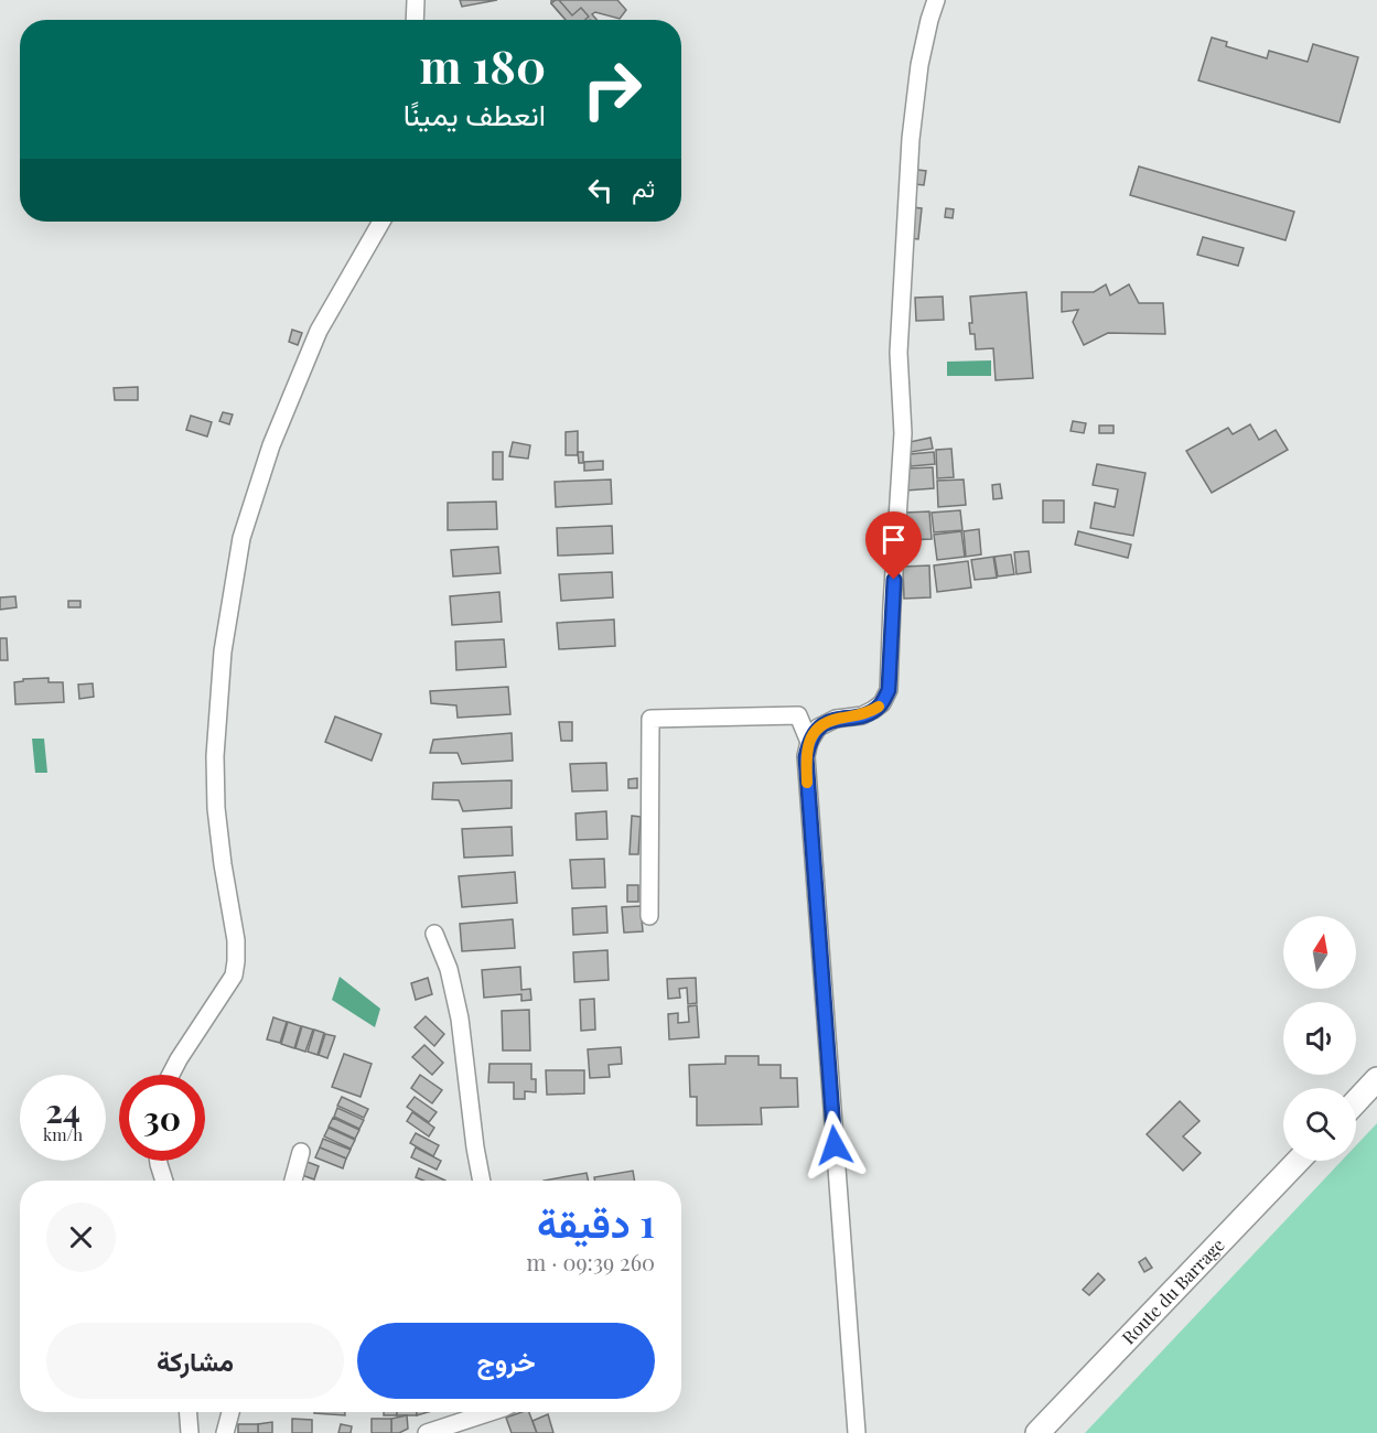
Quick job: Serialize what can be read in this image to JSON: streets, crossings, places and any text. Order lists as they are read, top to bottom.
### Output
{
  "streets": {
    "main road": ["Route du Barrage"]
  },
  "north": "top",
  "page": {
    "turn": ["180 m", "انعطف يمينًا"],
    "then": "ثم",
    "speed": "24 km/h",
    "limit": "30",
    "heading": ["1 دقيقة", "260 m · 09:39"],
    "buttons": ["خروج", "مشاركة"]
  }
}
